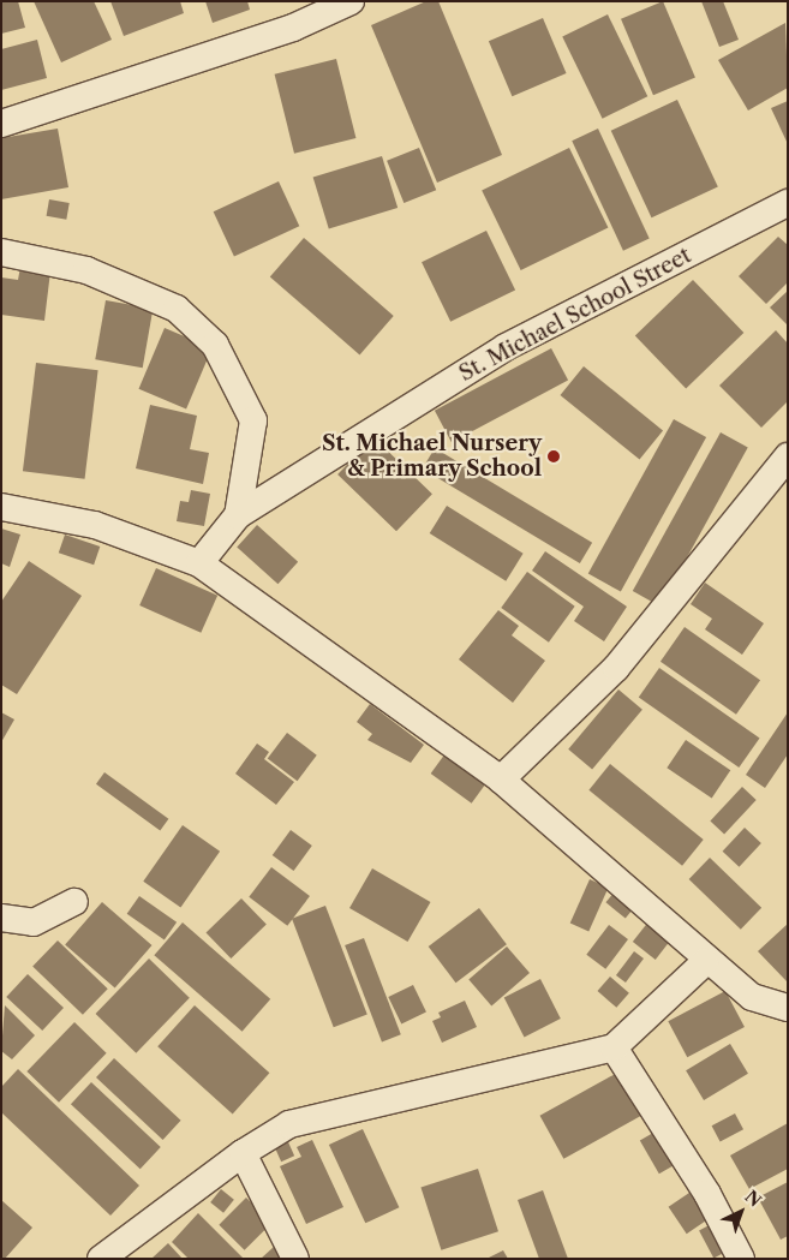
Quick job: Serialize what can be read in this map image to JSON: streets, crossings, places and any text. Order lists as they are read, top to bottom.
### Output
{
  "streets": {
    "street": ["St. Michael School Street"]
  },
  "places": ["St. Michael Nursery & Primary School"],
  "north": "top right"
}
